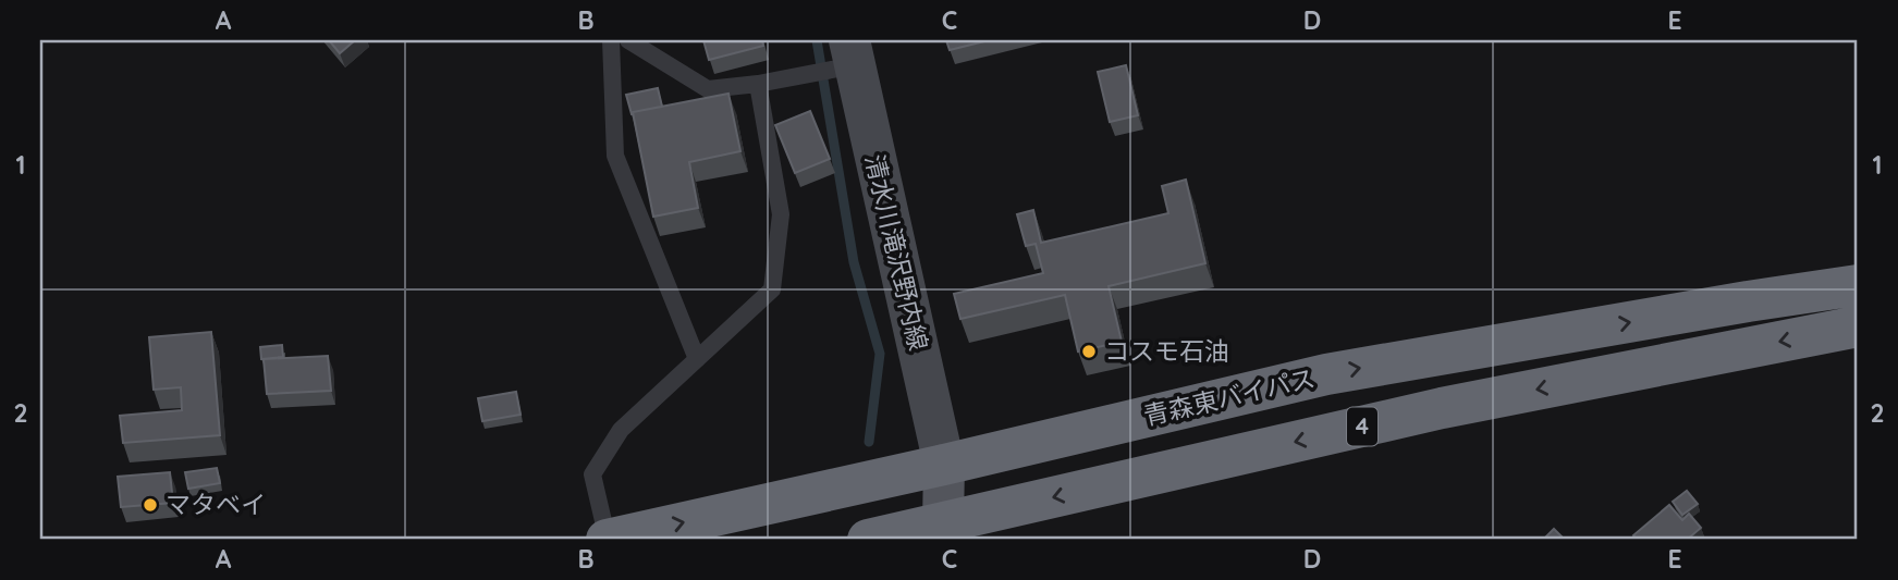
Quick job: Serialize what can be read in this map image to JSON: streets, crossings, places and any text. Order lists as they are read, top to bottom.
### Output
{
  "streets": {
    "highway": ["青森東バイパス", "4"],
    "main road": ["清水川滝沢野内線"]
  },
  "crossings": [
    ["清水川滝沢野内線", "青森東バイパス"]
  ],
  "places": ["コスモ石油", "マタベイ"],
  "grid": {
    "columns": [
      "A",
      "B",
      "C",
      "D",
      "E"
    ],
    "rows": ["1", "2"]
  }
}
